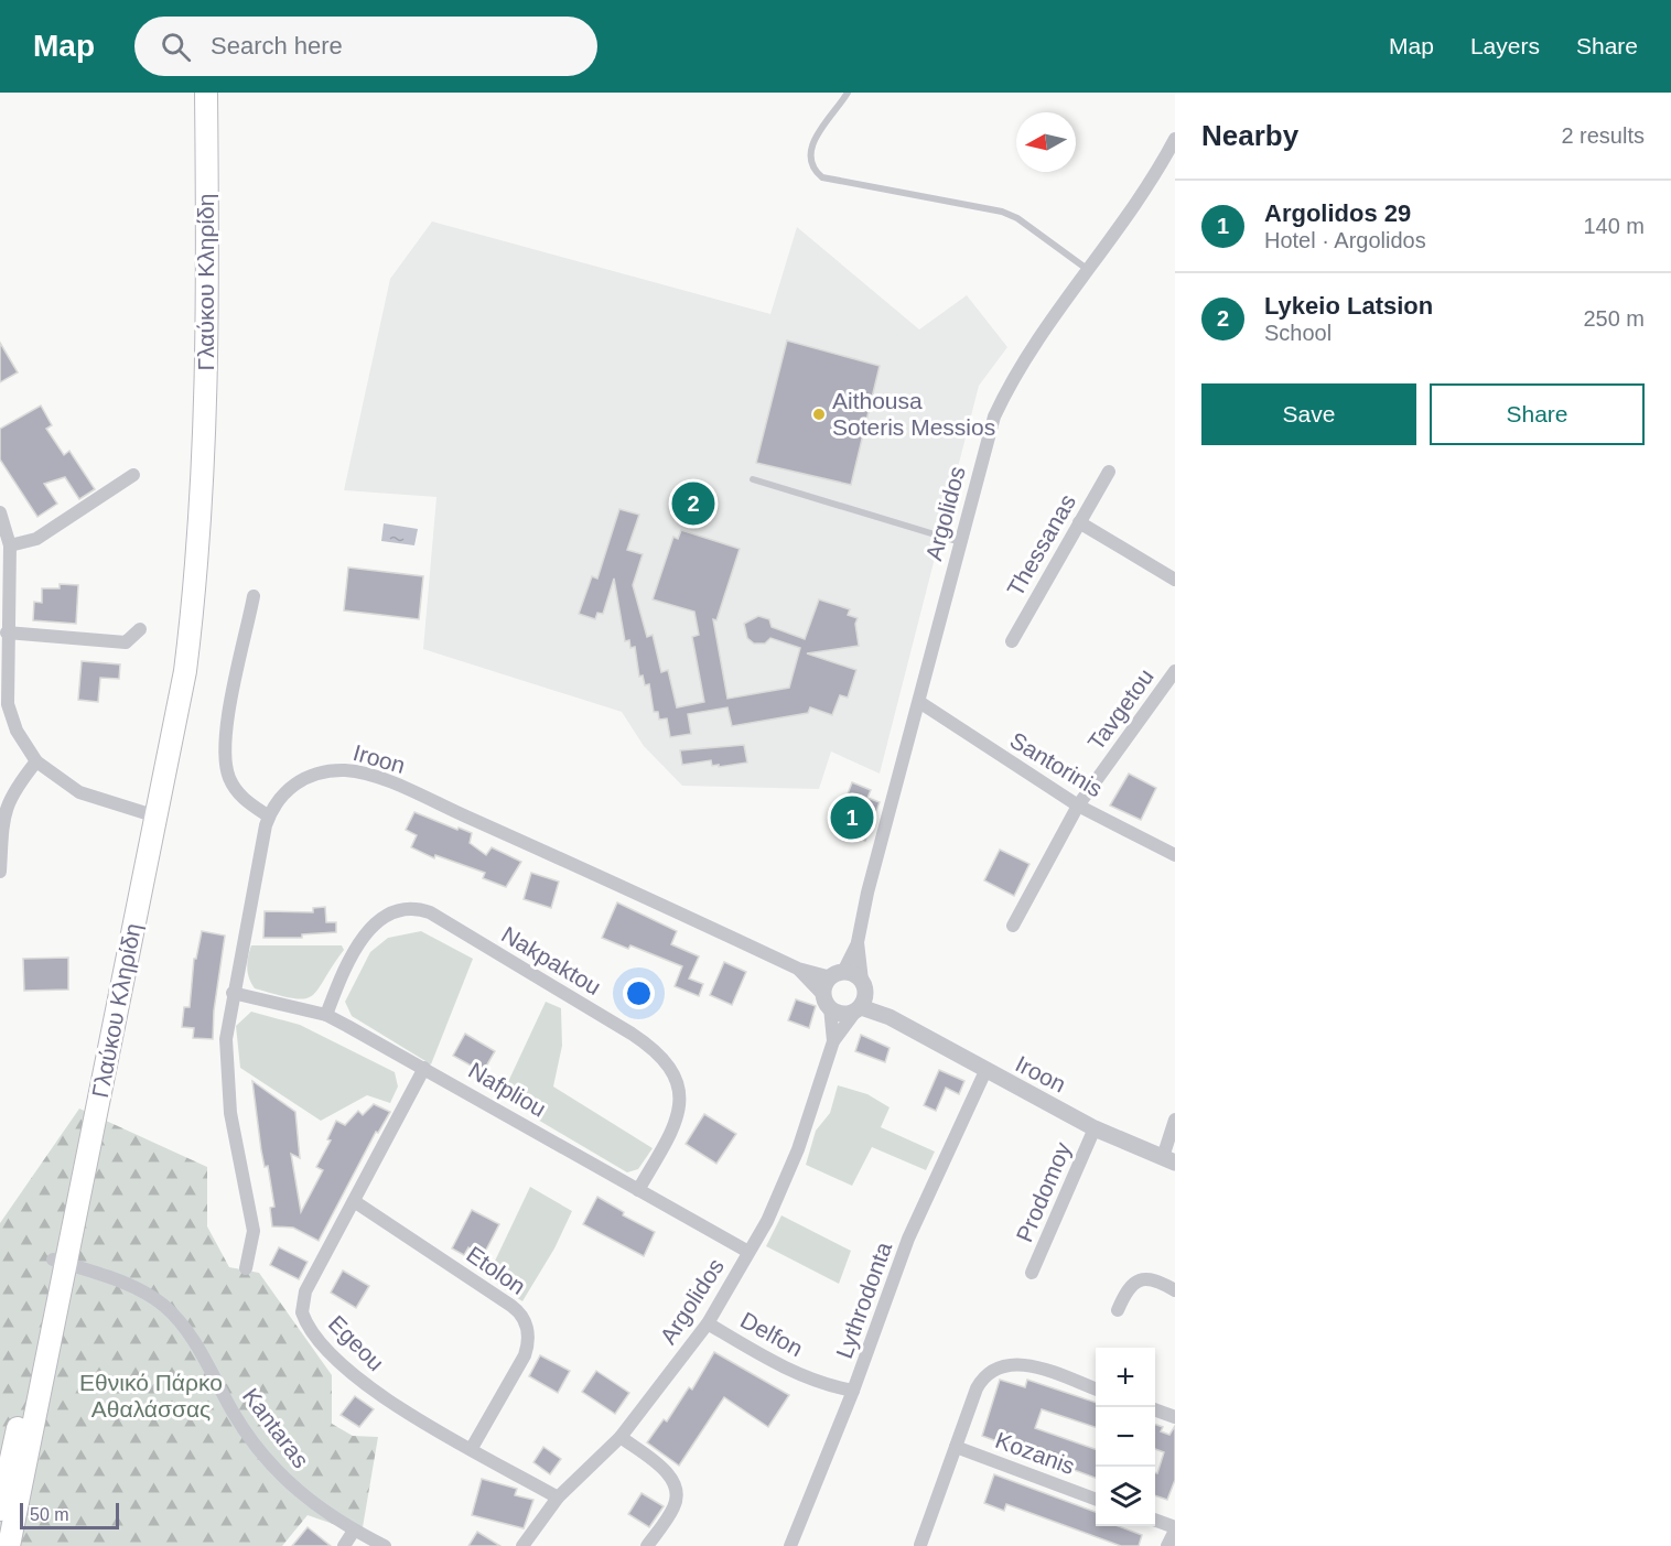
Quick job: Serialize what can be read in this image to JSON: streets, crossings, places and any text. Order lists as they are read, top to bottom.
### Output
{
  "streets": {
    "main road": ["Γλαύκου Κληρίδη"],
    "street": [
      "Argolidos",
      "Thessanas",
      "Tavgetou",
      "Iroon",
      "Santorinis",
      "Nakpaktou",
      "Nafpliou",
      "Prodomoy",
      "Etolon",
      "Lythrodonta",
      "Delfon",
      "Egeou",
      "Kantaras",
      "Kozanis"
    ]
  },
  "crossings": [
    ["Γλαύκου Κληρίδη", "Kantaras"],
    ["Argolidos", "Iroon"],
    ["Argolidos", "Santorinis"],
    ["Argolidos", "Nafpliou"],
    ["Argolidos", "Delfon"],
    ["Argolidos", "Egeou"],
    ["Tavgetou", "Santorinis"],
    ["Iroon", "Nafpliou"],
    ["Iroon", "Prodomoy"],
    ["Iroon", "Lythrodonta"],
    ["Nakpaktou", "Nafpliou"],
    ["Nafpliou", "Egeou"],
    ["Etolon", "Egeou"],
    ["Lythrodonta", "Delfon"]
  ],
  "parks": ["Εθνικό Πάρκο Αθαλάσσας"],
  "places": ["Aithousa Soteris Messios"],
  "scale_bar": "50 m",
  "north": "left",
  "page": {
    "header": "Map",
    "search": "Search here",
    "nav": ["Map", "Layers", "Share"],
    "heading": ["Nearby", "2 results"],
    "list": [
      {
        "mark": "1",
        "name": "Argolidos 29",
        "note": "Hotel · Argolidos",
        "value": "140 m"
      },
      {
        "mark": "2",
        "name": "Lykeio Latsion",
        "note": "School",
        "value": "250 m"
      }
    ],
    "buttons": ["Save", "Share"],
    "pins": ["2", "1"],
    "map_buttons": ["+", "−"],
    "scale": "50 m"
  }
}
